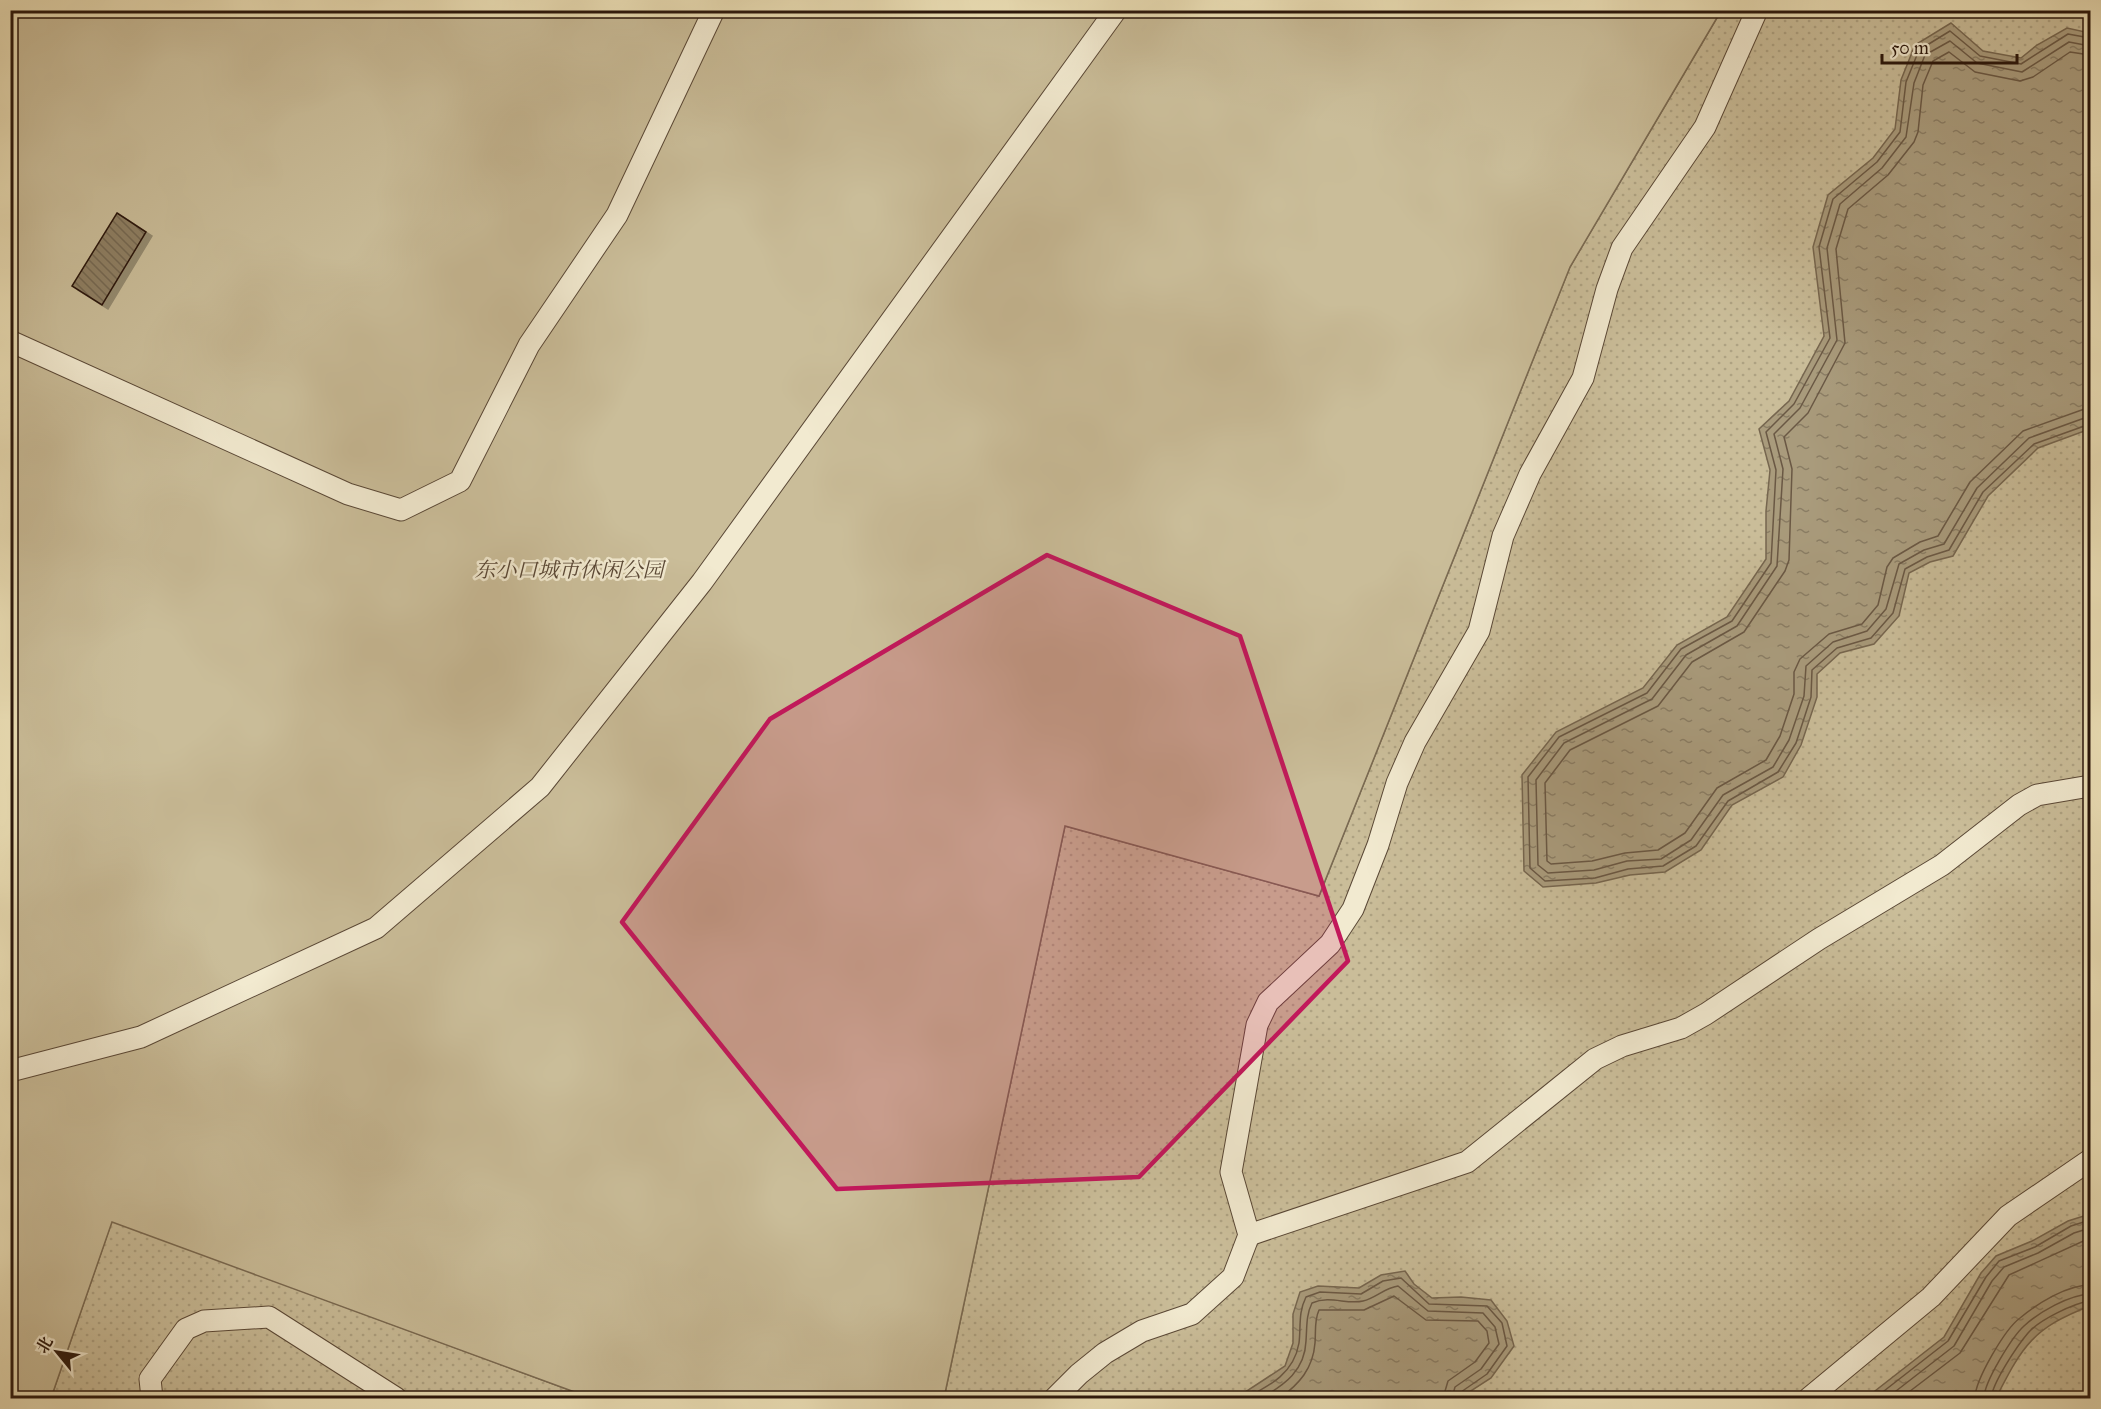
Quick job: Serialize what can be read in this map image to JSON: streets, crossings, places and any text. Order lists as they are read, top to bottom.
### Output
{
  "parks": ["东小口城市休闲公园"],
  "scale_bar": "50 m",
  "north": "top left"
}
